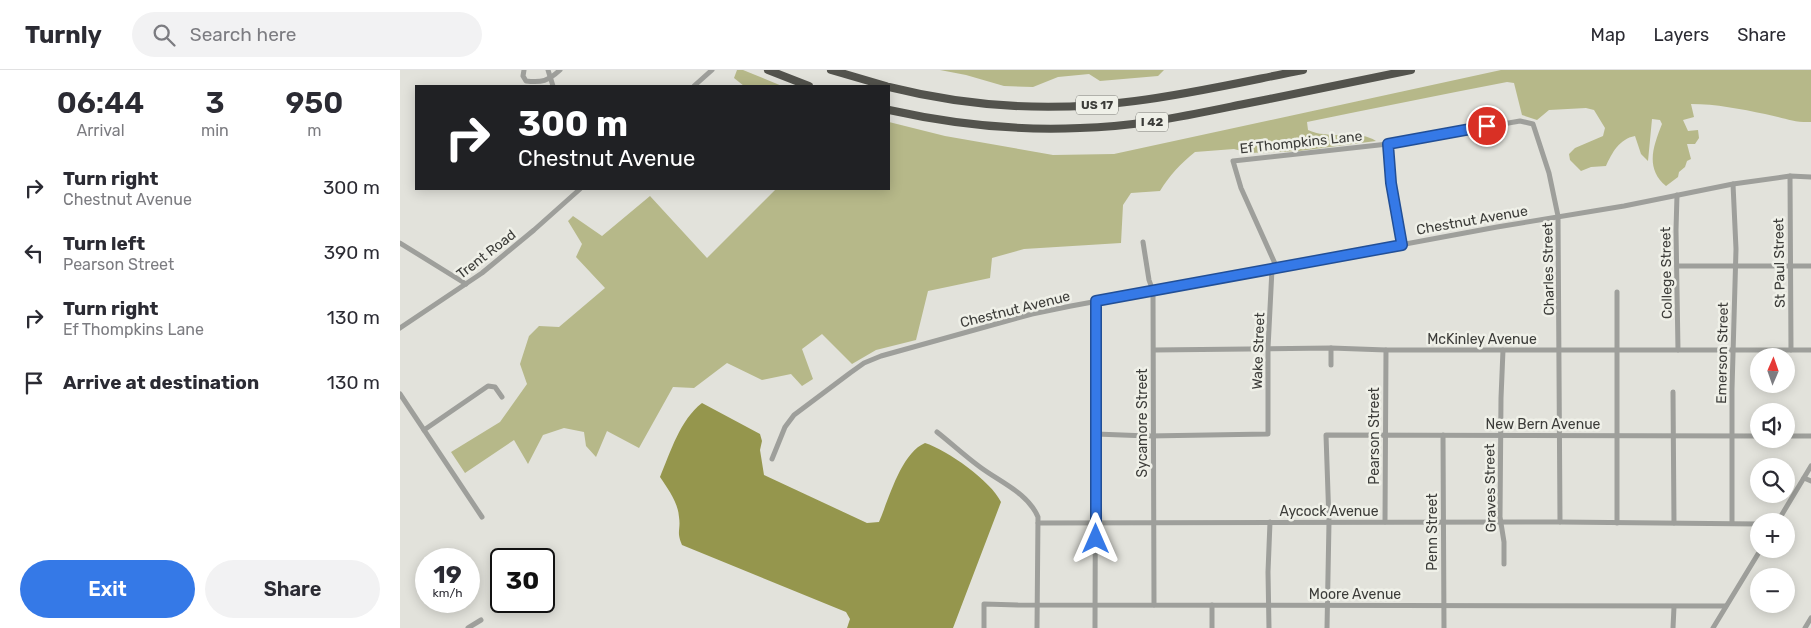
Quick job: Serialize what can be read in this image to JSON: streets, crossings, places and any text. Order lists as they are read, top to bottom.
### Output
{
  "streets": {
    "highway": ["US 17", "I 42"],
    "street": [
      "Ef Thompkins Lane",
      "Chestnut Avenue",
      "Trent Road",
      "St Paul Street",
      "Charles Street",
      "College Street",
      "McKinley Avenue",
      "Wake Street",
      "Emerson Street",
      "Sycamore Street",
      "New Bern Avenue",
      "Pearson Street",
      "Graves Street",
      "Aycock Avenue",
      "Penn Street",
      "Moore Avenue"
    ]
  },
  "crossings": [
    ["Ef Thompkins Lane", "Charles Street"],
    ["Ef Thompkins Lane", "Wake Street"],
    ["Chestnut Avenue", "St Paul Street"],
    ["Chestnut Avenue", "Charles Street"],
    ["Chestnut Avenue", "College Street"],
    ["Chestnut Avenue", "Wake Street"],
    ["Chestnut Avenue", "Emerson Street"],
    ["Chestnut Avenue", "Sycamore Street"],
    ["Charles Street", "McKinley Avenue"],
    ["Charles Street", "New Bern Avenue"],
    ["Charles Street", "Aycock Avenue"],
    ["College Street", "McKinley Avenue"],
    ["McKinley Avenue", "Wake Street"],
    ["McKinley Avenue", "Emerson Street"],
    ["McKinley Avenue", "Sycamore Street"],
    ["McKinley Avenue", "Pearson Street"],
    ["McKinley Avenue", "Graves Street"],
    ["Wake Street", "Sycamore Street"],
    ["Emerson Street", "New Bern Avenue"],
    ["Emerson Street", "Aycock Avenue"],
    ["Sycamore Street", "Aycock Avenue"],
    ["Sycamore Street", "Moore Avenue"],
    ["New Bern Avenue", "Pearson Street"],
    ["New Bern Avenue", "Graves Street"],
    ["New Bern Avenue", "Aycock Avenue"],
    ["New Bern Avenue", "Penn Street"],
    ["Pearson Street", "Aycock Avenue"],
    ["Graves Street", "Aycock Avenue"],
    ["Aycock Avenue", "Penn Street"],
    ["Penn Street", "Moore Avenue"]
  ],
  "north": "top",
  "page": {
    "header": "Turnly",
    "search": "Search here",
    "nav": ["Map", "Layers", "Share"],
    "eta": [
      "06:44",
      "Arrival",
      "3",
      "min",
      "950",
      "m"
    ],
    "turn": ["300 m", "Chestnut Avenue"],
    "list": [
      {
        "name": "Turn right",
        "note": "Chestnut Avenue",
        "value": "300 m"
      },
      {
        "name": "Turn left",
        "note": "Pearson Street",
        "value": "390 m"
      },
      {
        "name": "Turn right",
        "note": "Ef Thompkins Lane",
        "value": "130 m"
      },
      {
        "name": "Arrive at destination",
        "value": "130 m"
      }
    ],
    "map_buttons": ["+", "−"],
    "speed": "19 km/h",
    "limit": "30",
    "buttons": ["Exit", "Share"]
  }
}
